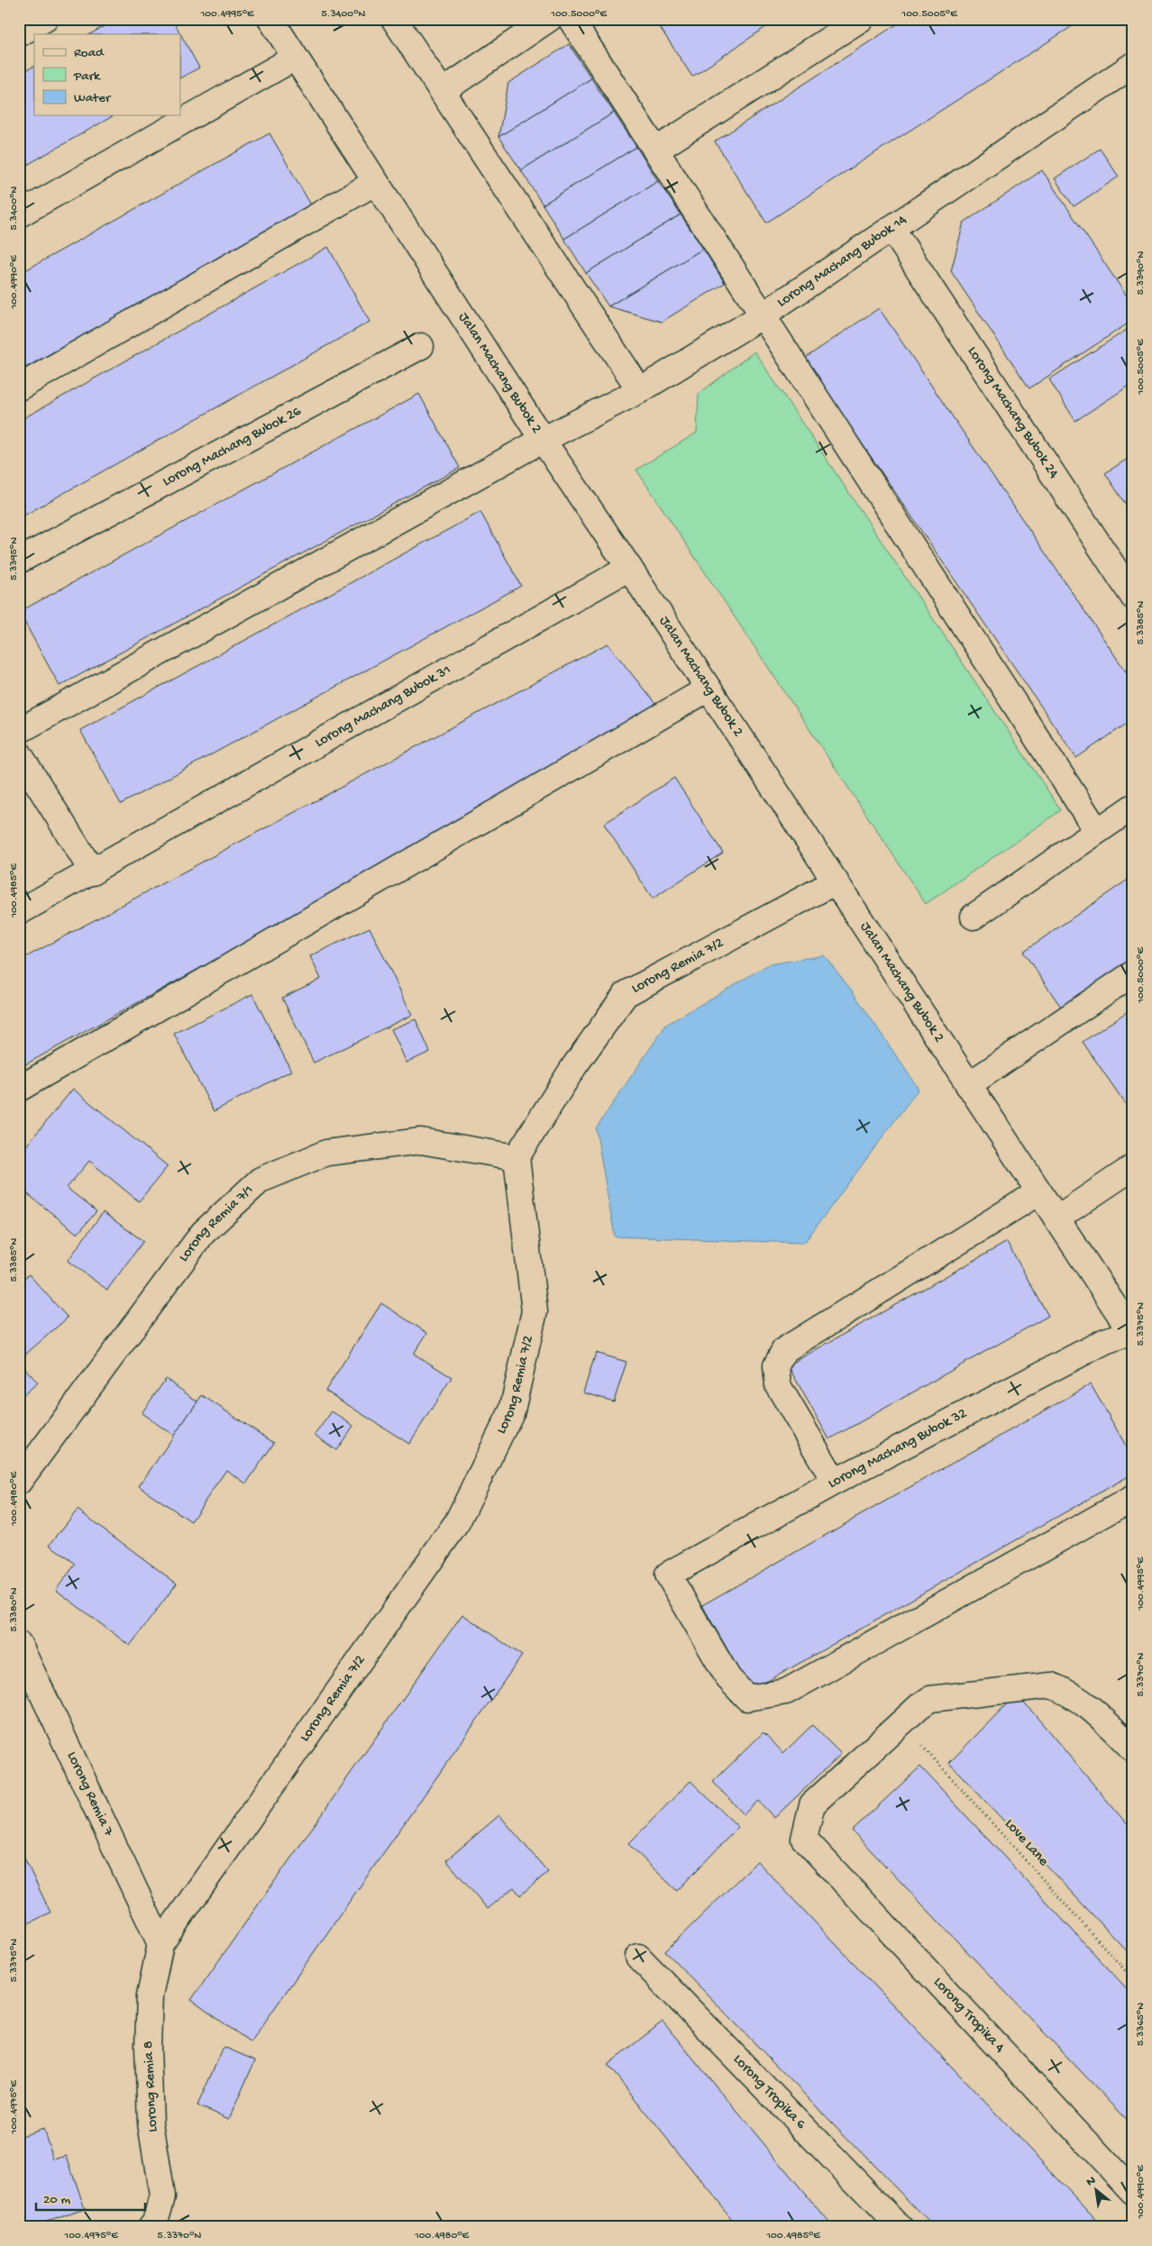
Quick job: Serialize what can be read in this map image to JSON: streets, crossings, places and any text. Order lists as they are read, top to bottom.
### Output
{
  "streets": {
    "street": [
      "Lorong Machang Bubok 14",
      "Jalan Machang Bubok 2",
      "Lorong Machang Bubok 24",
      "Lorong Machang Bubok 26",
      "Lorong Machang Bubok 31",
      "Lorong Remia 7/2",
      "Lorong Remia 7/1",
      "Lorong Machang Bubok 32",
      "Lorong Remia 7",
      "Lorong Tropika 4",
      "Lorong Remia 8",
      "Lorong Tropika 6"
    ],
    "path": ["Love Lane"]
  },
  "crossings": [
    ["Lorong Machang Bubok 14", "Jalan Machang Bubok 2"],
    ["Lorong Machang Bubok 14", "Lorong Machang Bubok 24"],
    ["Jalan Machang Bubok 2", "Lorong Machang Bubok 31"],
    ["Jalan Machang Bubok 2", "Lorong Remia 7/2"],
    ["Jalan Machang Bubok 2", "Lorong Machang Bubok 32"],
    ["Lorong Remia 7/2", "Lorong Remia 7/1"],
    ["Lorong Remia 7/2", "Lorong Remia 7"],
    ["Lorong Remia 7/2", "Lorong Remia 8"],
    ["Lorong Remia 7", "Lorong Remia 8"],
    ["Love Lane", "Lorong Tropika 4"]
  ],
  "legend": ["Road", "Park", "Water"],
  "scale_bar": "20 m",
  "north": "top left",
  "coordinates": [
    "100.4995°E",
    "5.3400°N",
    "100.5000°E",
    "100.5005°E",
    "5.3390°N",
    "100.4990°E",
    "5.3395°N",
    "5.3385°N",
    "100.4985°E",
    "5.3375°N",
    "100.4980°E",
    "5.3380°N",
    "5.3370°N",
    "5.3365°N",
    "100.4975°E"
  ]
}
